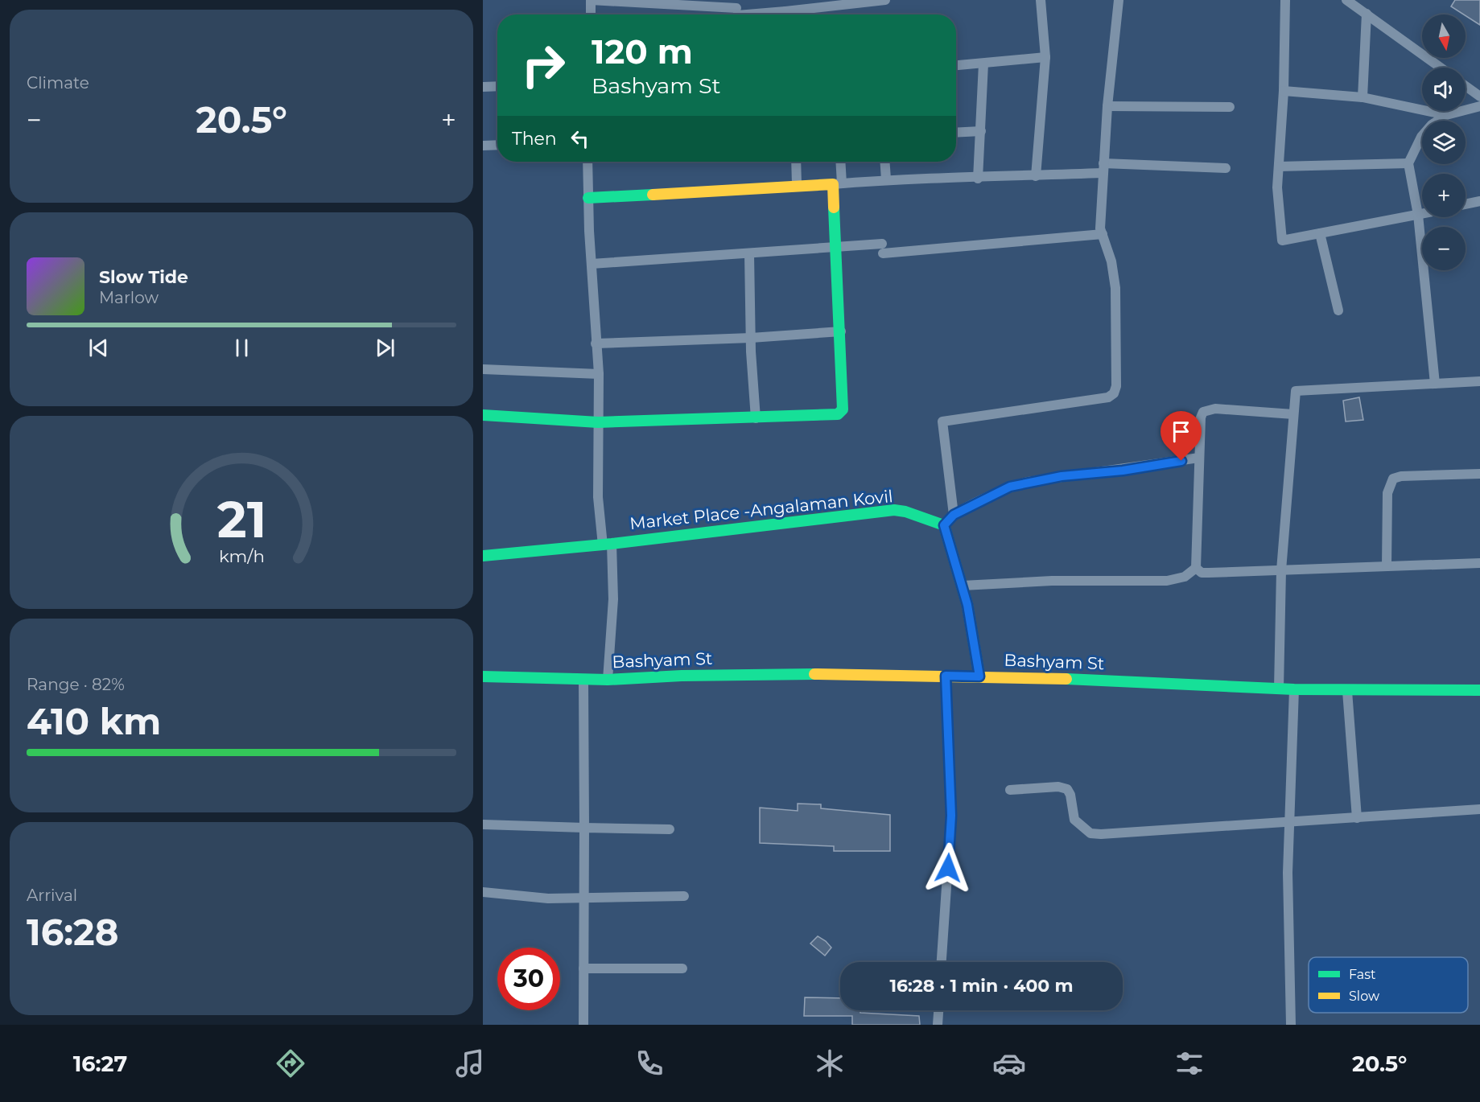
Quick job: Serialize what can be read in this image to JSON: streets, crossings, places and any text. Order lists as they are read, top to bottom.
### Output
{
  "streets": {
    "street": ["Market Place -Angalaman Kovil", "Bashyam St"]
  },
  "legend": ["Fast", "Slow"],
  "north": "bottom",
  "page": {
    "tile": [
      "Climate",
      ["Range · 82%", "410 km"],
      ["Arrival", "16:28"]
    ],
    "map_buttons": ["+", "−"],
    "turn": ["120 m", "Bashyam St"],
    "heat": ["−", "20.5°", "+"],
    "then": "Then",
    "song": ["Slow Tide", "Marlow"],
    "limit": "30",
    "trip": "16:28 · 1 min · 400 m",
    "tabs": ["16:27", "20.5°"],
    "gauge": ["21", "km/h"]
  }
}
